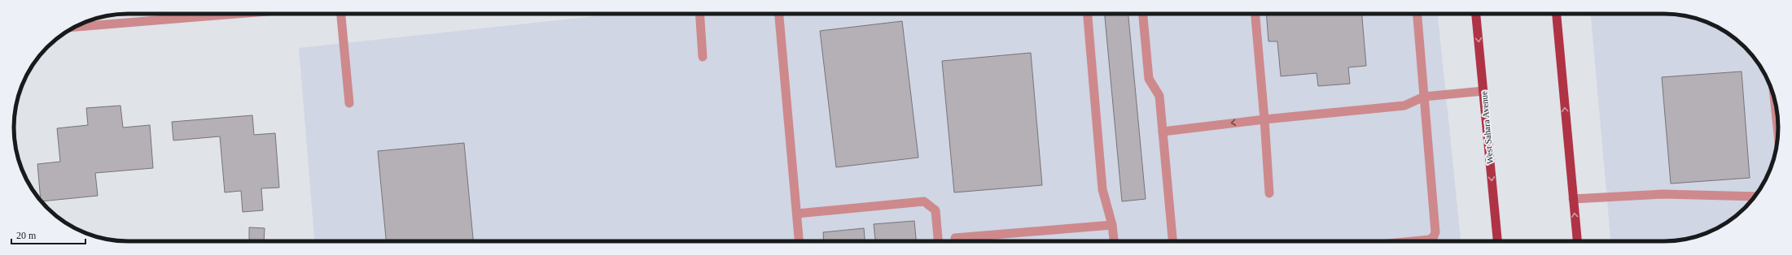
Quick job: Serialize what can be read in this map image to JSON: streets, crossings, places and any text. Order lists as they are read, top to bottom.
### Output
{
  "streets": {
    "main road": ["West Sahara Avenue"]
  },
  "scale_bar": "20 m"
}
